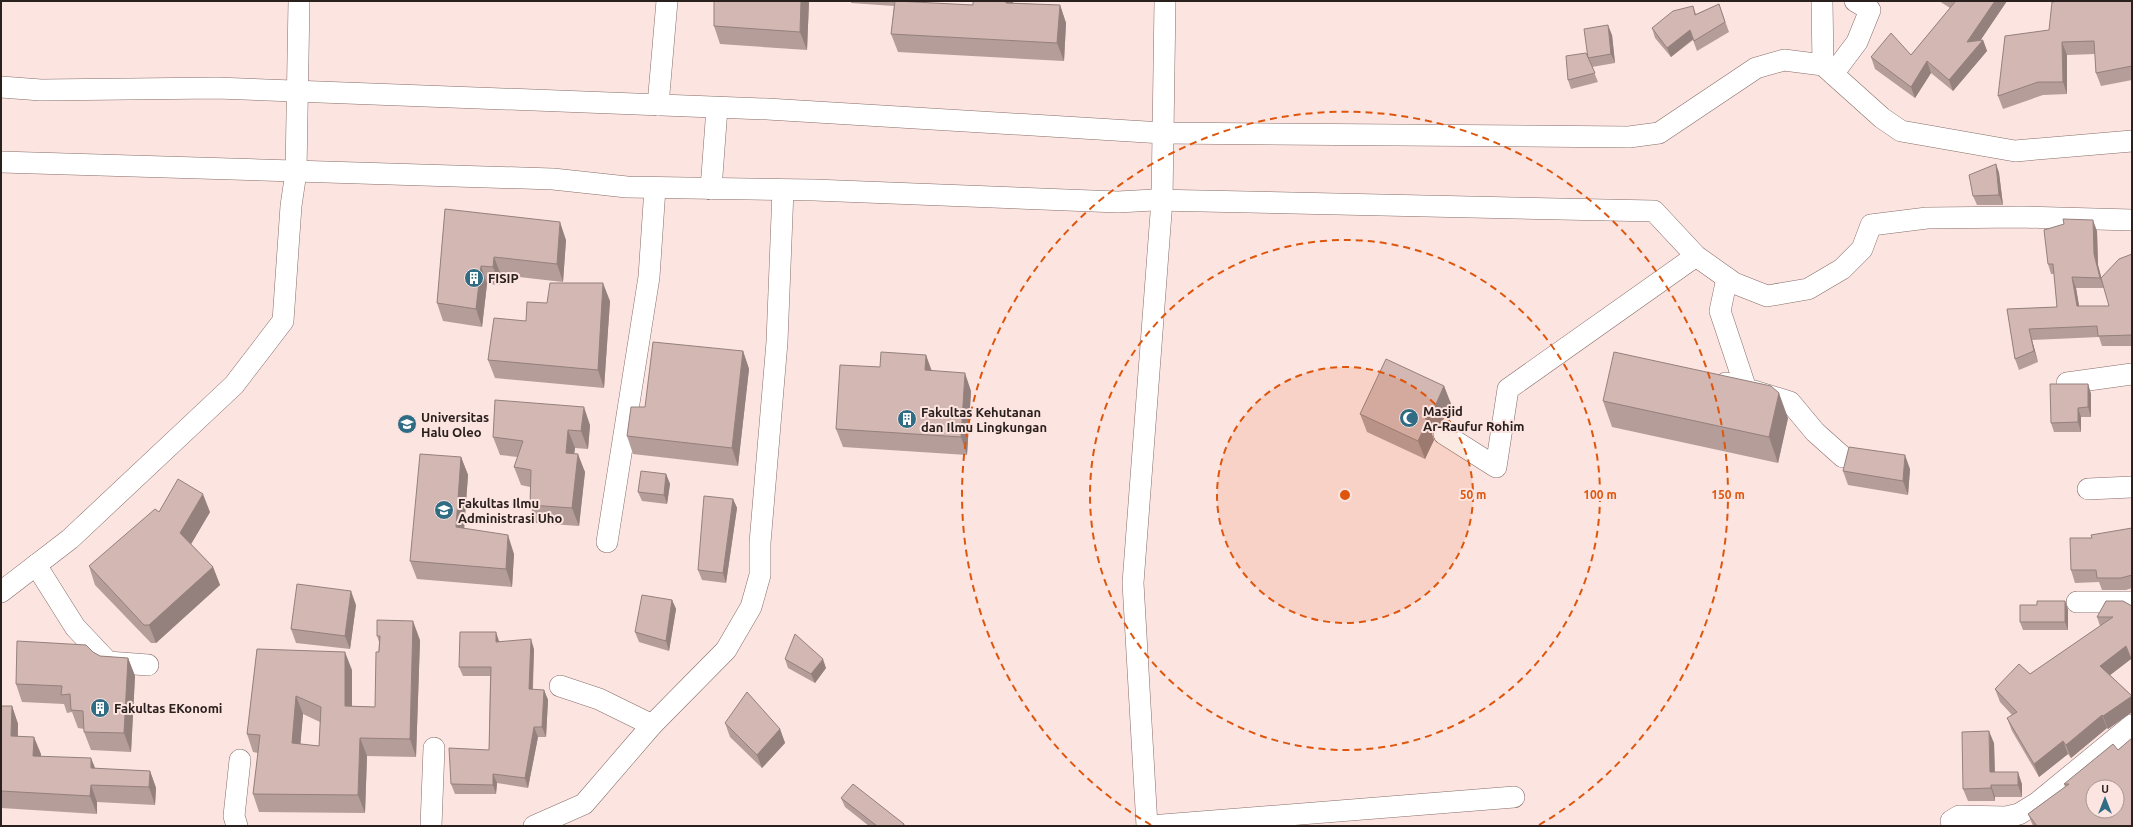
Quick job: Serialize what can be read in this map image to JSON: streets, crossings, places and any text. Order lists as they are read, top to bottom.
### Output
{
  "places": {
    "building": ["FISIP", "Fakultas Kehutanan dan Ilmu Lingkungan", "Fakultas EKonomi"],
    "mosque": ["Masjid Ar-Raufur Rohim"],
    "school or university": ["Universitas Halu Oleo", "Fakultas Ilmu Administrasi Uho"]
  },
  "north": "top",
  "rings": ["50 m", "100 m", "150 m"]
}
